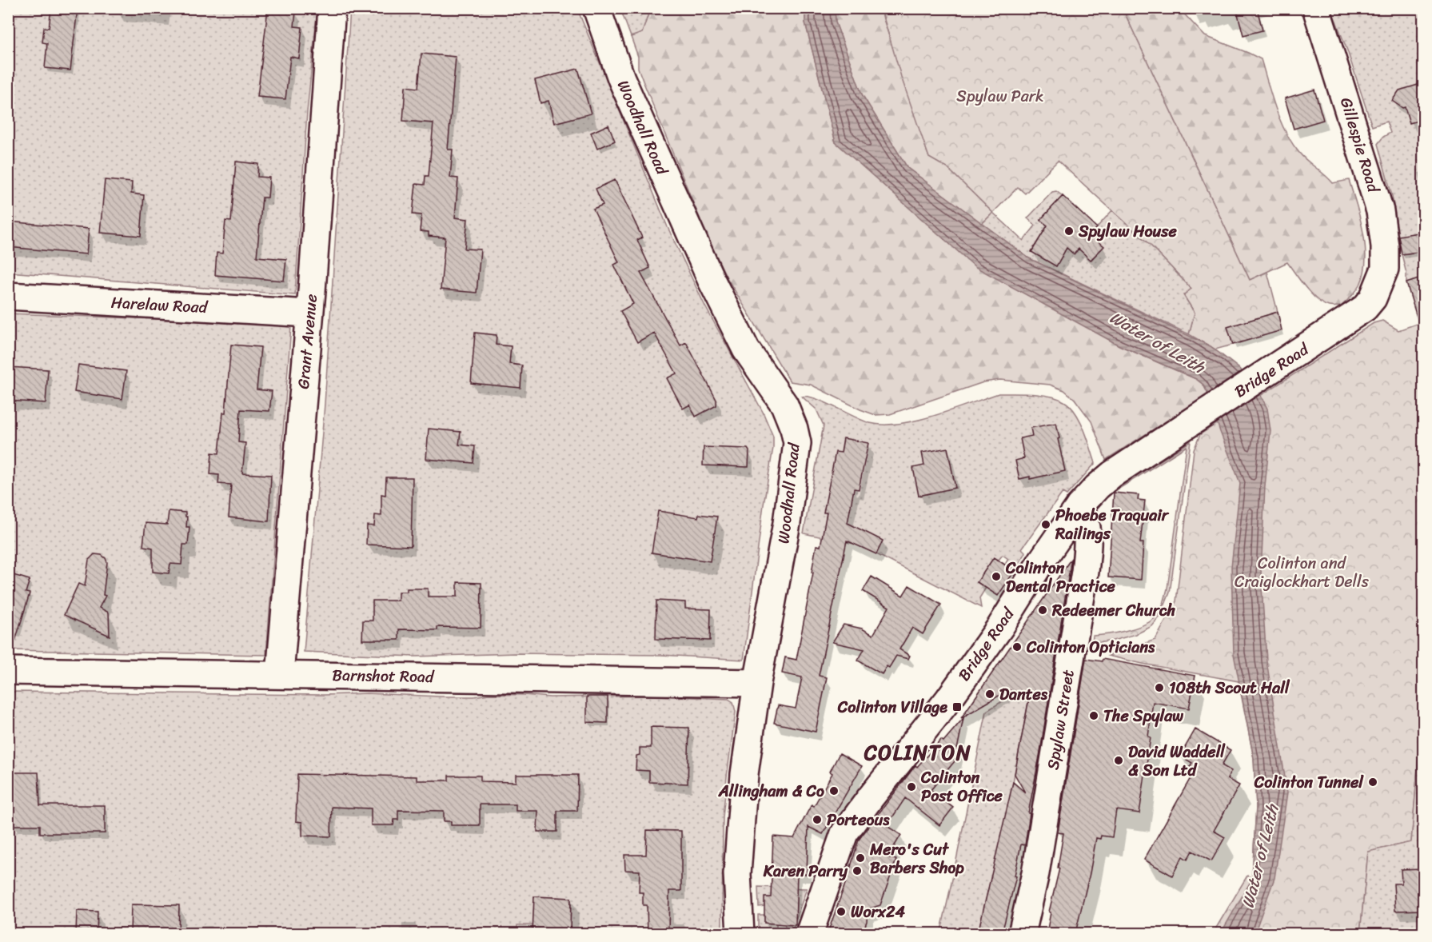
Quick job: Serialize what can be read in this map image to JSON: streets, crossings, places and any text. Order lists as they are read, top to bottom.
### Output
{
  "streets": {
    "street": [
      "Woodhall Road",
      "Gillespie Road",
      "Harelaw Road",
      "Grant Avenue",
      "Bridge Road",
      "Barnshot Road",
      "Spylaw Street"
    ]
  },
  "crossings": [
    ["Woodhall Road", "Barnshot Road"],
    ["Gillespie Road", "Bridge Road"],
    ["Harelaw Road", "Grant Avenue"],
    ["Grant Avenue", "Barnshot Road"],
    ["Bridge Road", "Spylaw Street"]
  ],
  "districts": ["COLINTON"],
  "water": ["Water of Leith"],
  "parks": ["Spylaw Park", "Colinton and Craiglockhart Dells"],
  "places": {
    "other": [
      "Spylaw House",
      "Phoebe Traquair Railings",
      "Colinton Dental Practice",
      "Redeemer Church",
      "Colinton Opticians",
      "108th Scout Hall",
      "Dantes",
      "The Spylaw",
      "David Waddell & Son Ltd",
      "Colinton Tunnel",
      "Colinton Post Office",
      "Allingham & Co",
      "Porteous",
      "Mero's Cut Barbers Shop",
      "Karen Parry",
      "Worx24"
    ],
    "transit": ["Colinton Village"]
  }
}
